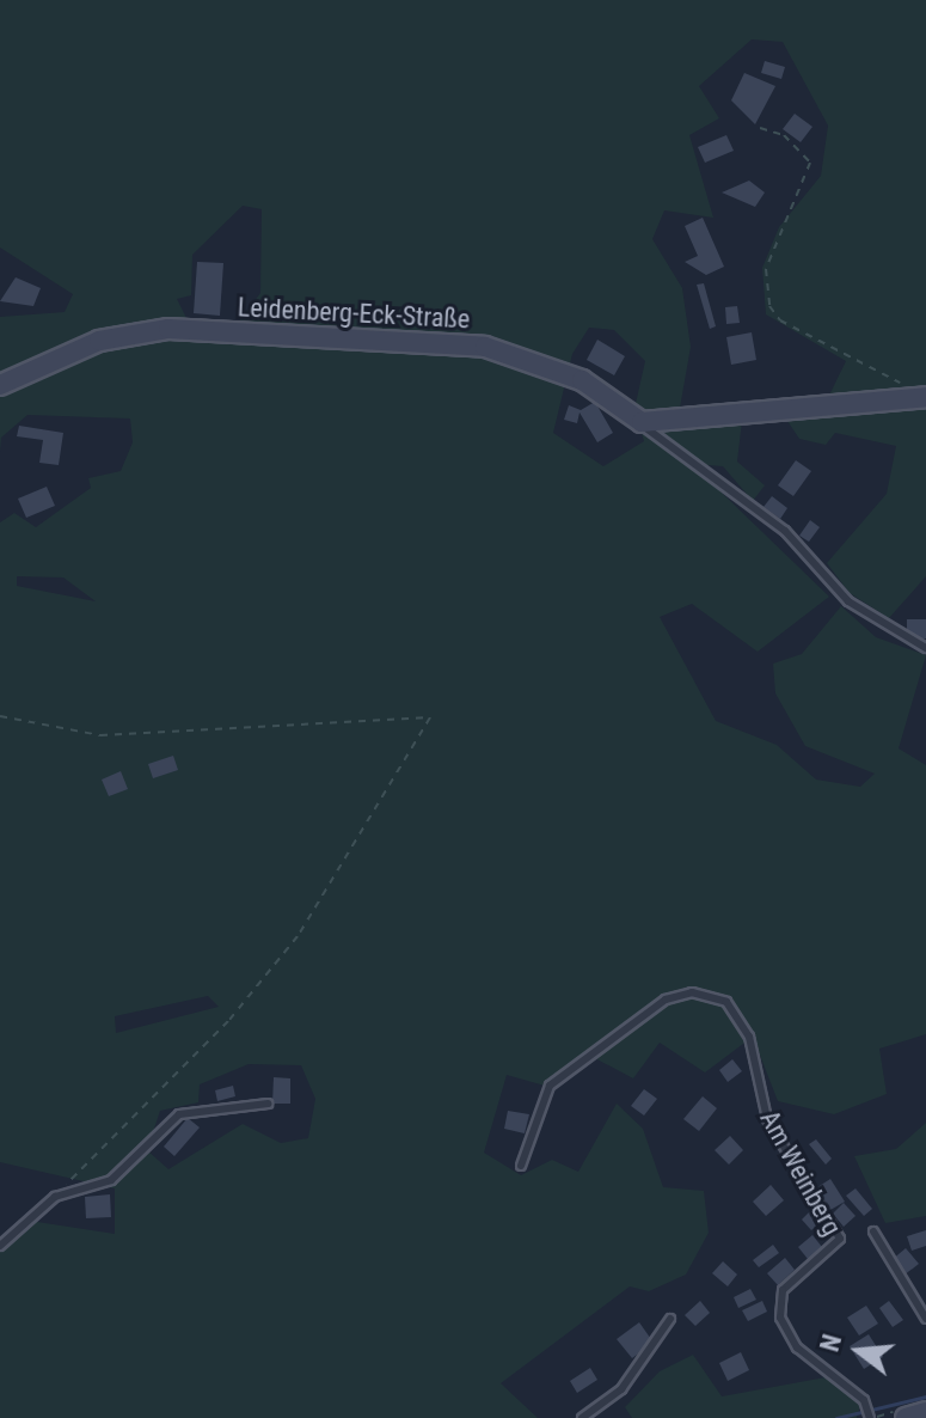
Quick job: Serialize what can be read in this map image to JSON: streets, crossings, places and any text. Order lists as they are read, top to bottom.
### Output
{
  "streets": {
    "street": ["Leidenberg-Eck-Straße"],
    "lane": ["Am Weinberg"]
  },
  "north": "left"
}
